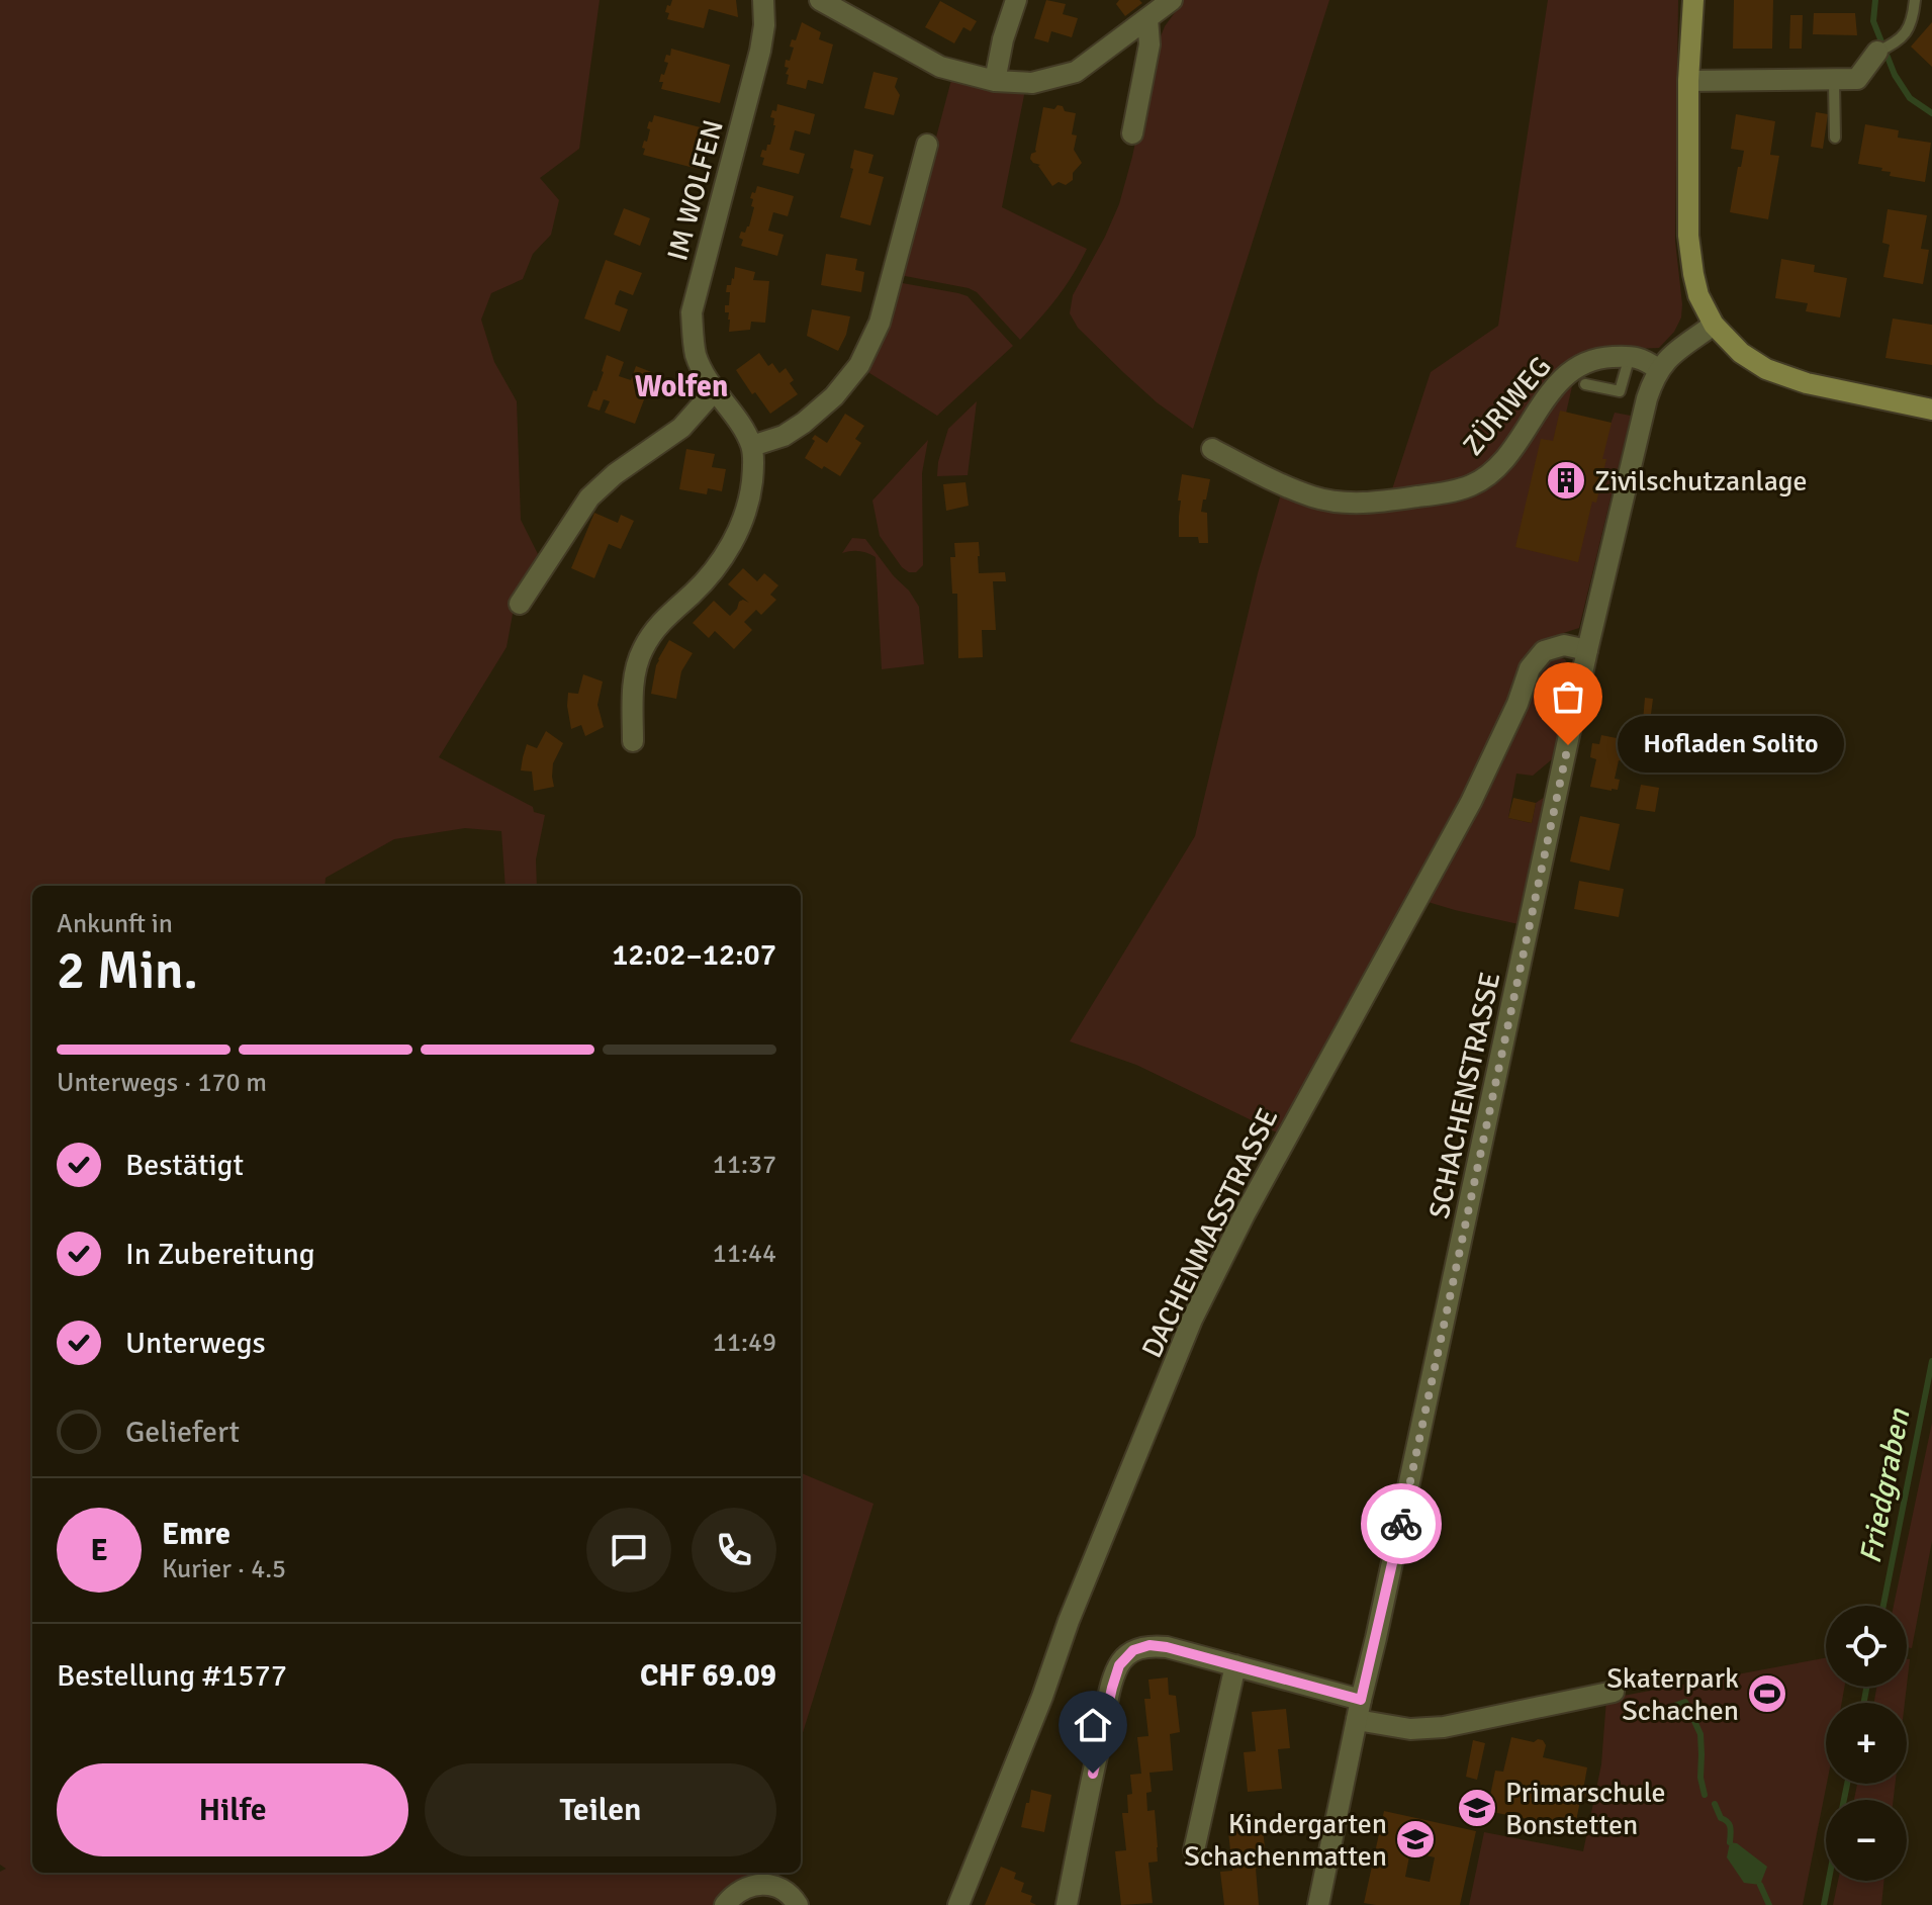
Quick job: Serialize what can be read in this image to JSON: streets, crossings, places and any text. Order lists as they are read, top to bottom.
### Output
{
  "streets": {
    "street": [
      "IM WOLFEN",
      "ZÜRIWEG",
      "SCHACHENSTRASSE",
      "DACHENMASSTRASSE"
    ]
  },
  "crossings": [
    ["SCHACHENSTRASSE", "DACHENMASSTRASSE"]
  ],
  "districts": ["Wolfen"],
  "water": ["Friedgraben"],
  "places": {
    "building": ["Zivilschutzanlage"],
    "other": ["Hofladen Solito"],
    "sports": ["Skaterpark Schachen"],
    "school or university": ["Primarschule Bonstetten", "Kindergarten Schachenmatten"]
  },
  "page": {
    "bubble": "Hofladen Solito",
    "heading": ["2 Min.", "Ankunft in", "12:02–12:07"],
    "panel": [
      "Emre",
      "Kurier · 4.5",
      "Bestellung #1577",
      "CHF 69.09"
    ],
    "bar": "Unterwegs · 170 m",
    "list": [
      ["Bestätigt", "11:37"],
      ["In Zubereitung", "11:44"],
      ["Unterwegs", "11:49"],
      "Geliefert"
    ],
    "round": "E",
    "map_buttons": ["+", "−"],
    "buttons": ["Hilfe", "Teilen"]
  }
}
